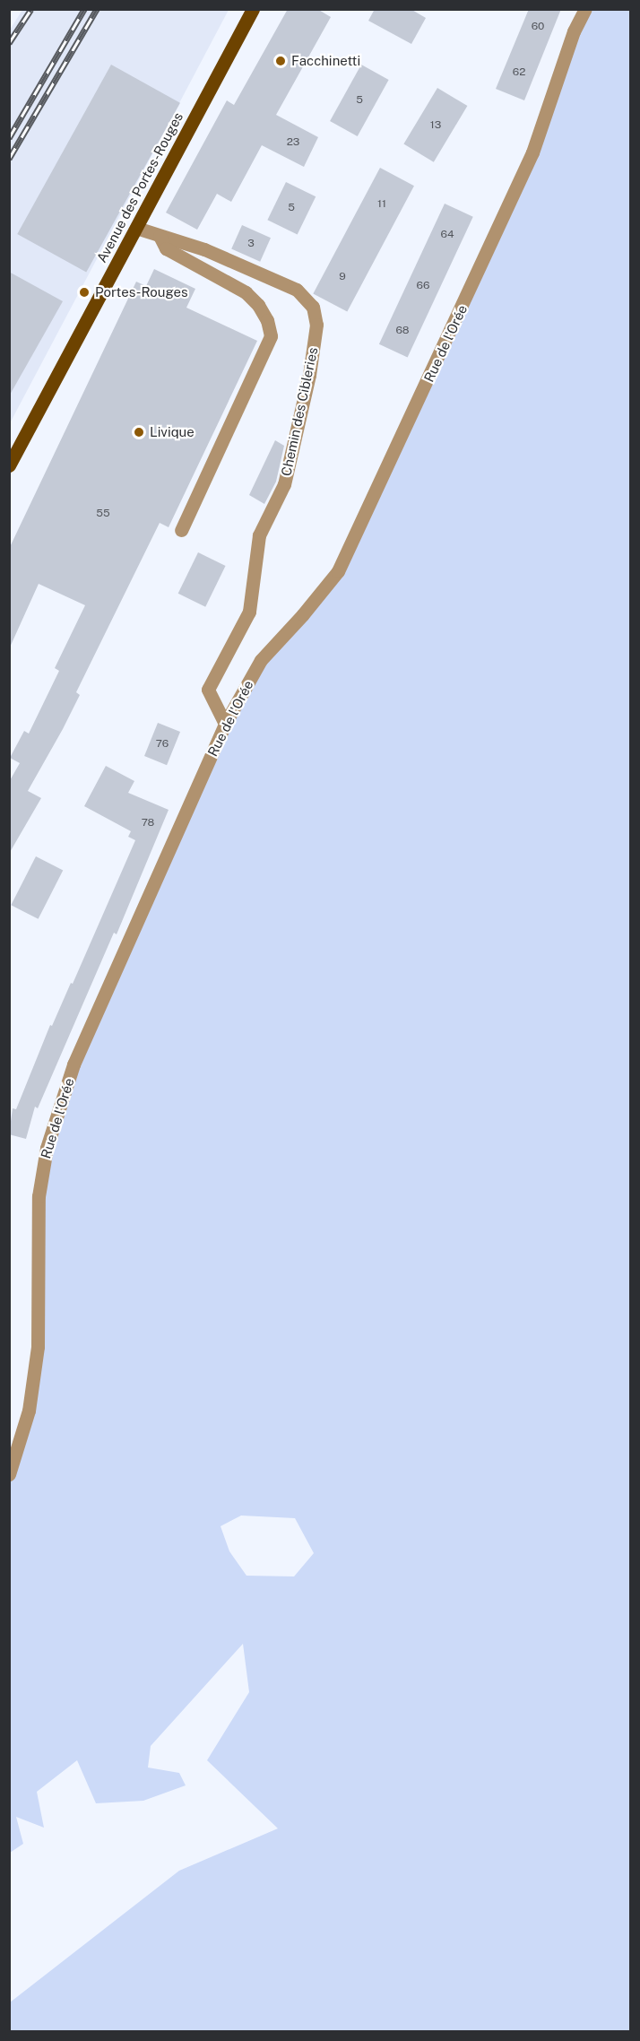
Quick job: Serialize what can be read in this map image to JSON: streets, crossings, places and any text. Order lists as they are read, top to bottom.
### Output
{
  "streets": {
    "main road": ["Avenue des Portes-Rouges"],
    "street": ["Rue de l'Orée", "Chemin des Cibleries"]
  },
  "crossings": [
    ["Avenue des Portes-Rouges", "Chemin des Cibleries"],
    ["Rue de l'Orée", "Chemin des Cibleries"]
  ],
  "places": ["Facchinetti", "Portes-Rouges", "Livique"],
  "house_numbers": [
    "60",
    "62",
    "5",
    "13",
    "23",
    "11",
    "5",
    "64",
    "3",
    "9",
    "66",
    "68",
    "55",
    "76",
    "78"
  ]
}
